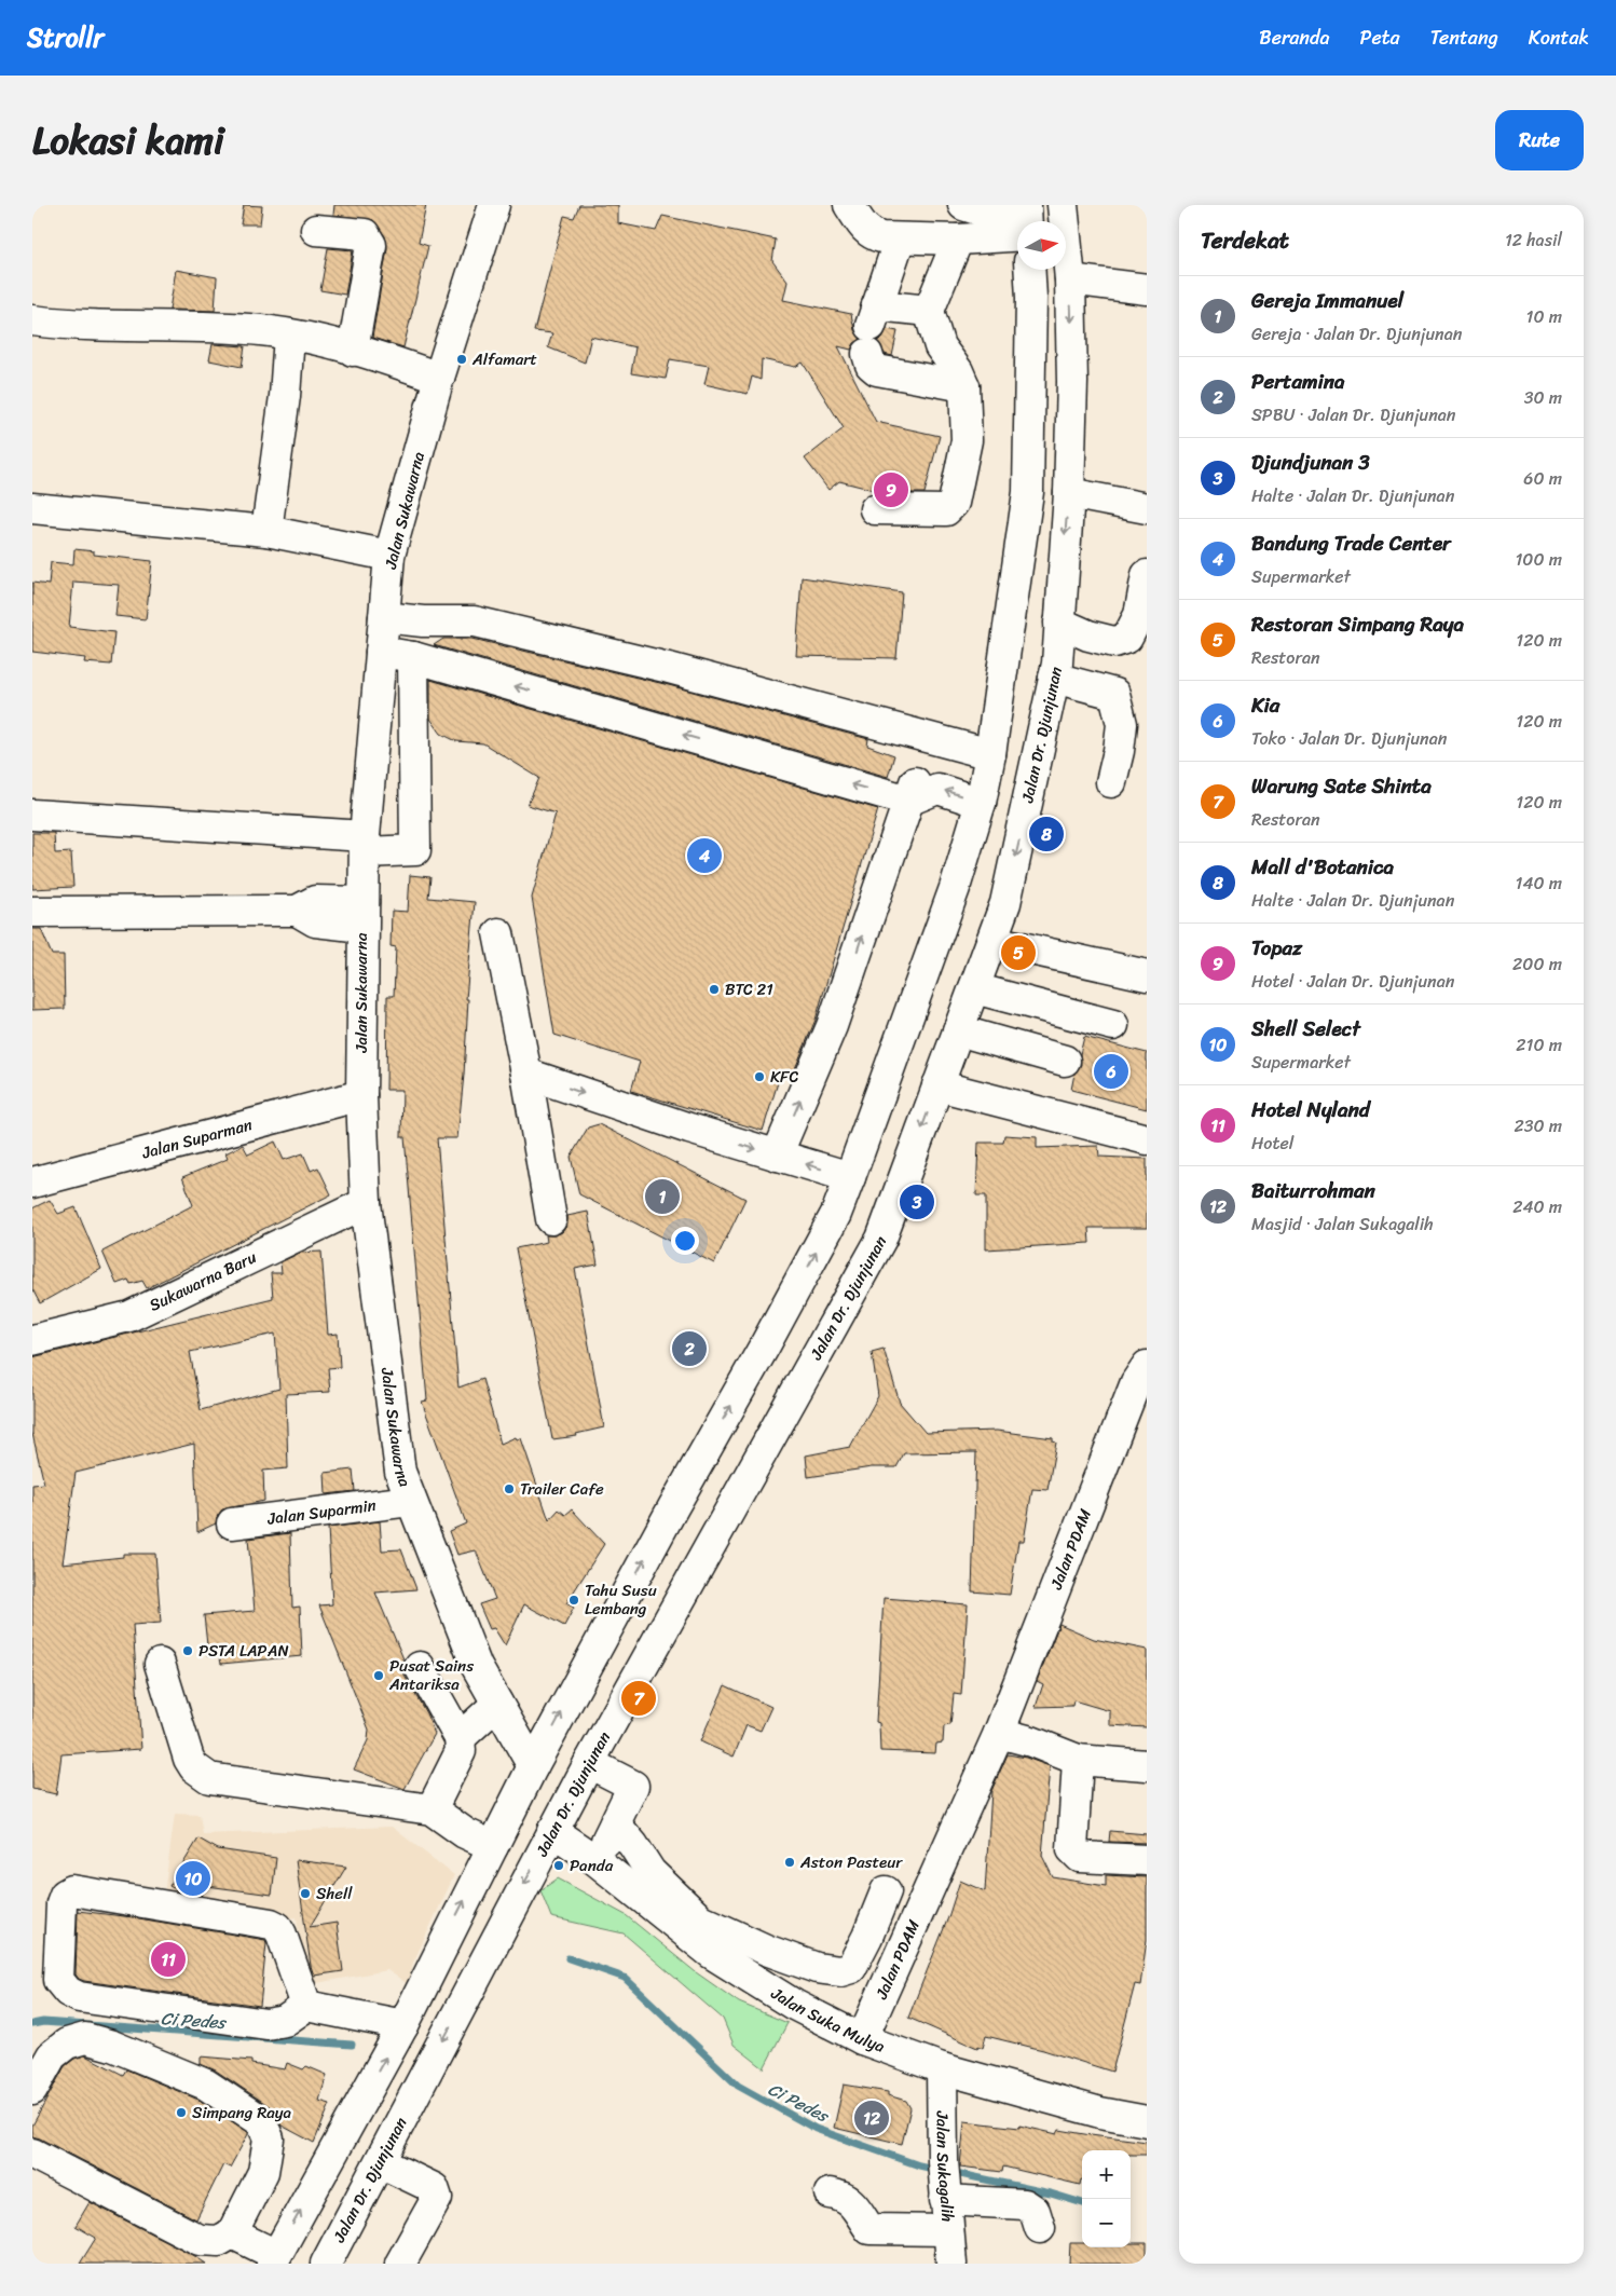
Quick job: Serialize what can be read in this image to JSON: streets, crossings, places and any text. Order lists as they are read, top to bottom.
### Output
{
  "streets": {
    "main road": [
      "Jalan Sukawarna",
      "Jalan Dr. Djunjunan",
      "Jalan Suparman",
      "Sukawarna Baru",
      "Jalan Suparmin",
      "Jalan PDAM",
      "Jalan Suka Mulya",
      "Jalan Sukagalih"
    ]
  },
  "crossings": [
    ["Jalan Sukawarna", "Jalan Suparman"],
    ["Jalan Sukawarna", "Sukawarna Baru"],
    ["Jalan Sukawarna", "Jalan Suparmin"],
    ["Jalan Dr. Djunjunan", "Jalan Suka Mulya"],
    ["Jalan PDAM", "Jalan Suka Mulya"],
    ["Jalan Suka Mulya", "Jalan Sukagalih"]
  ],
  "water": ["Ci Pedes"],
  "places": [
    "Alfamart",
    "BTC 21",
    "KFC",
    "Trailer Cafe",
    "Tahu Susu Lembang",
    "PSTA LAPAN",
    "Pusat Sains Antariksa",
    "Aston Pasteur",
    "Panda",
    "Shell",
    "Simpang Raya"
  ],
  "north": "right",
  "page": {
    "header": "Strollr",
    "nav": [
      "Beranda",
      "Peta",
      "Tentang",
      "Kontak"
    ],
    "title": "Lokasi kami",
    "buttons": "Rute",
    "heading": ["Terdekat", "12 hasil"],
    "list": [
      {
        "mark": "1",
        "name": "Gereja Immanuel",
        "note": "Gereja · Jalan Dr. Djunjunan",
        "value": "10 m"
      },
      {
        "mark": "2",
        "name": "Pertamina",
        "note": "SPBU · Jalan Dr. Djunjunan",
        "value": "30 m"
      },
      {
        "mark": "3",
        "name": "Djundjunan 3",
        "note": "Halte · Jalan Dr. Djunjunan",
        "value": "60 m"
      },
      {
        "mark": "4",
        "name": "Bandung Trade Center",
        "note": "Supermarket",
        "value": "100 m"
      },
      {
        "mark": "5",
        "name": "Restoran Simpang Raya",
        "note": "Restoran",
        "value": "120 m"
      },
      {
        "mark": "6",
        "name": "Kia",
        "note": "Toko · Jalan Dr. Djunjunan",
        "value": "120 m"
      },
      {
        "mark": "7",
        "name": "Warung Sate Shinta",
        "note": "Restoran",
        "value": "120 m"
      },
      {
        "mark": "8",
        "name": "Mall d'Botanica",
        "note": "Halte · Jalan Dr. Djunjunan",
        "value": "140 m"
      },
      {
        "mark": "9",
        "name": "Topaz",
        "note": "Hotel · Jalan Dr. Djunjunan",
        "value": "200 m"
      },
      {
        "mark": "10",
        "name": "Shell Select",
        "note": "Supermarket",
        "value": "210 m"
      },
      {
        "mark": "11",
        "name": "Hotel Nyland",
        "note": "Hotel",
        "value": "230 m"
      },
      {
        "mark": "12",
        "name": "Baiturrohman",
        "note": "Masjid · Jalan Sukagalih",
        "value": "240 m"
      }
    ],
    "pins": [
      "9",
      "8",
      "4",
      "5",
      "6",
      "1",
      "3",
      "2",
      "7",
      "10",
      "11",
      "12"
    ],
    "map_buttons": ["+", "−"]
  }
}
